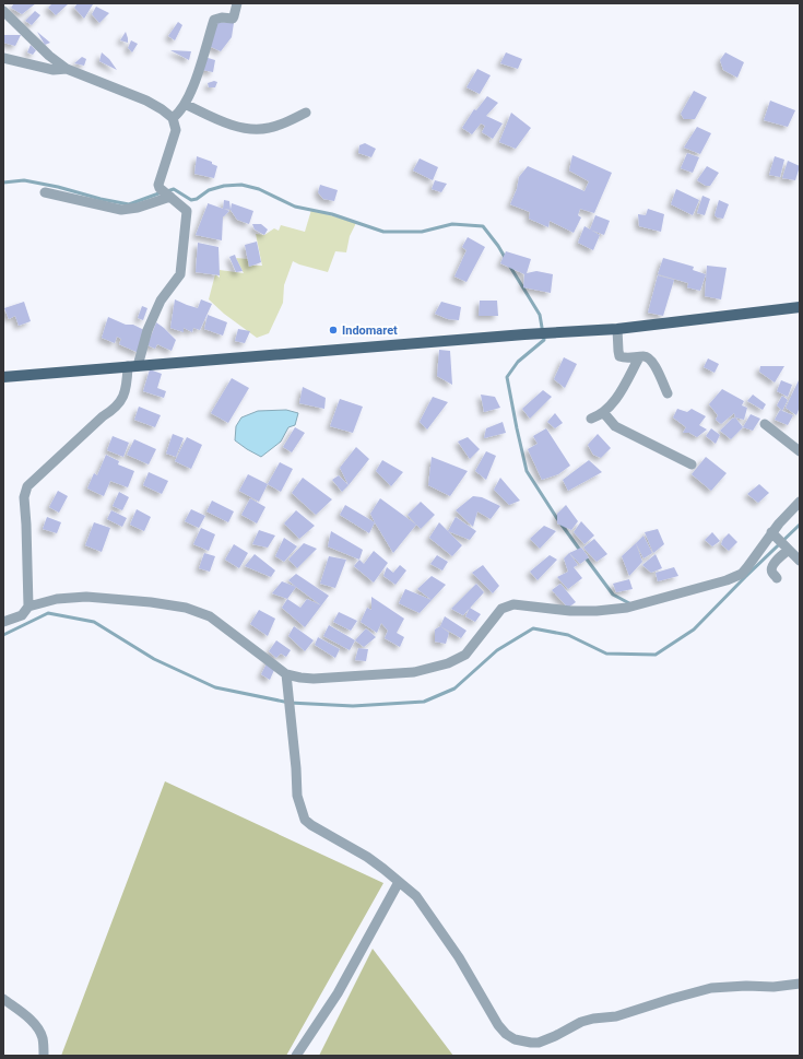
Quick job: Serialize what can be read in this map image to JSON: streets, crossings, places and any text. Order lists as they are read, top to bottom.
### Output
{
  "places": ["Indomaret"]
}
